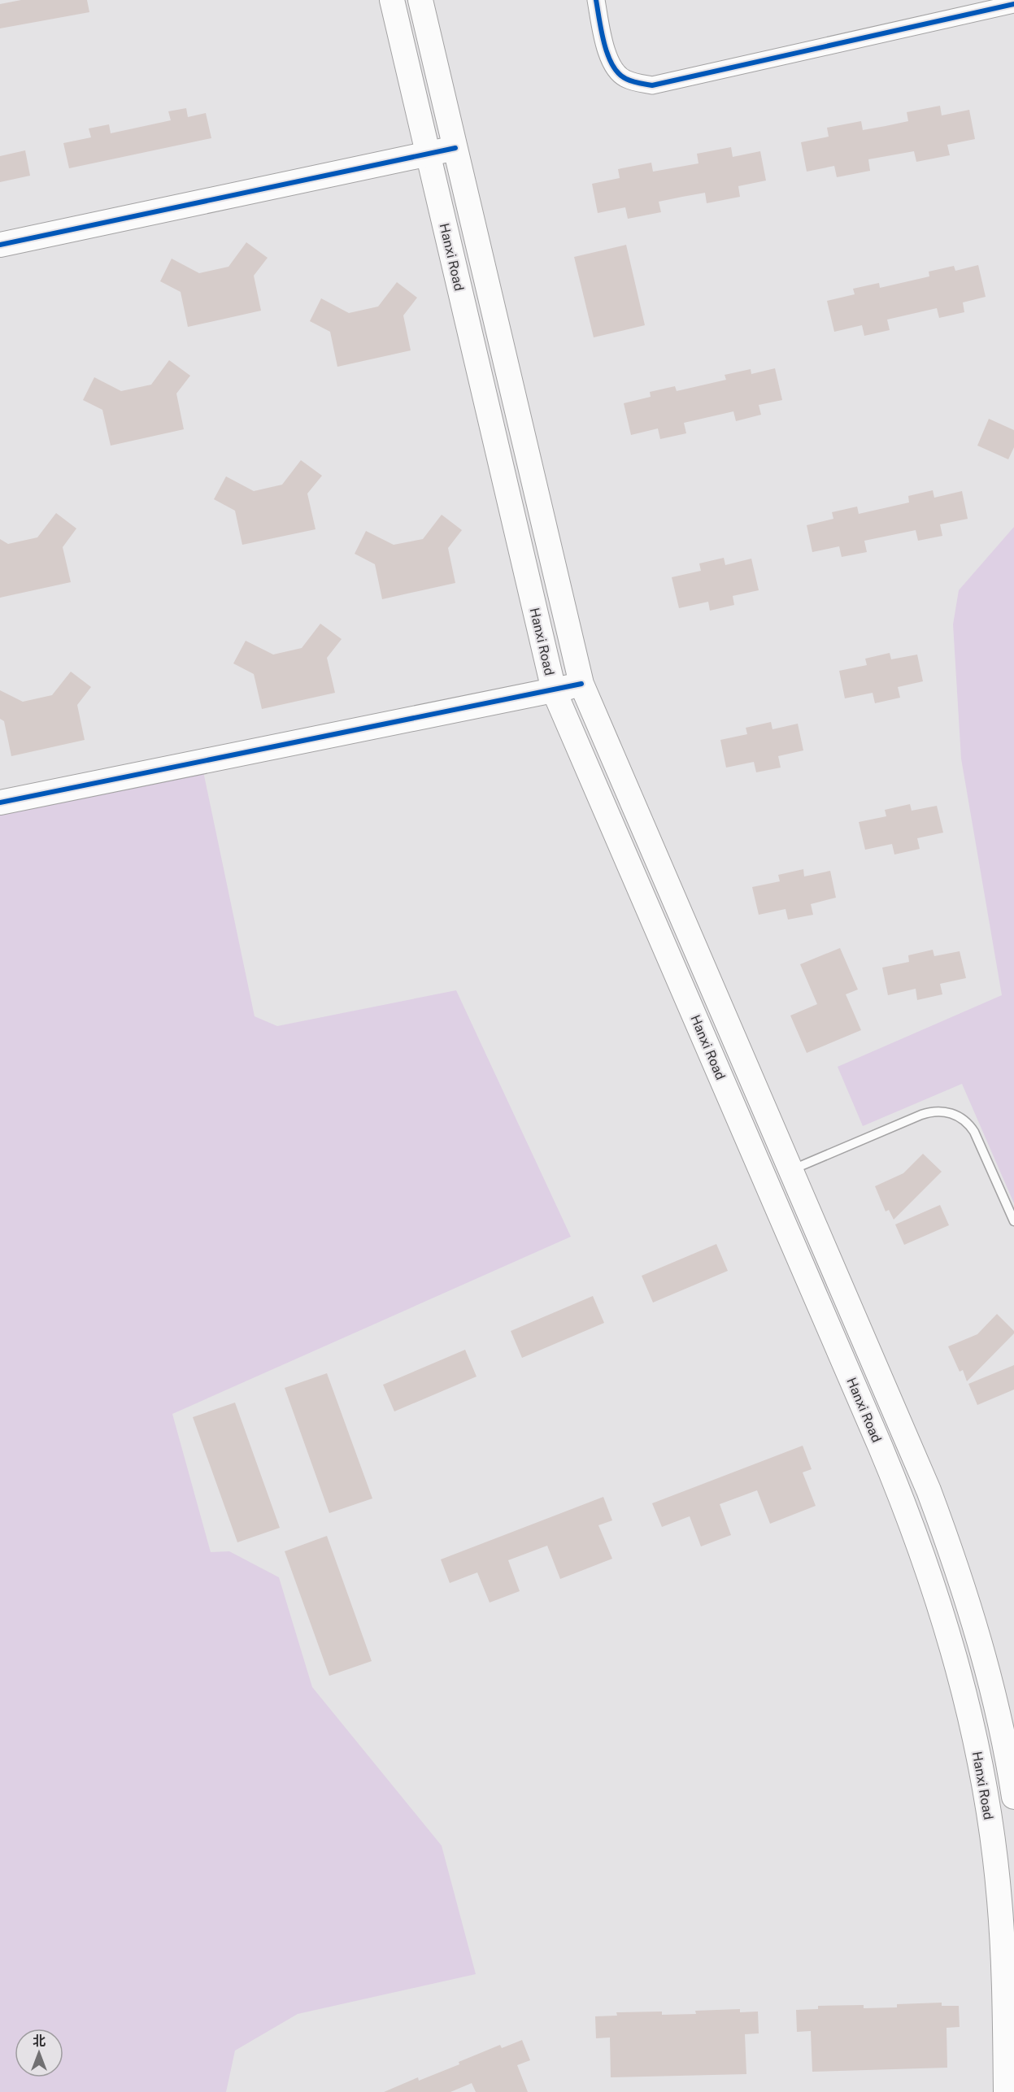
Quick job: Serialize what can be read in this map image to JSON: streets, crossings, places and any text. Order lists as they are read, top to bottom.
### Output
{
  "streets": {
    "main road": ["Hanxi Road"]
  },
  "north": "top"
}
